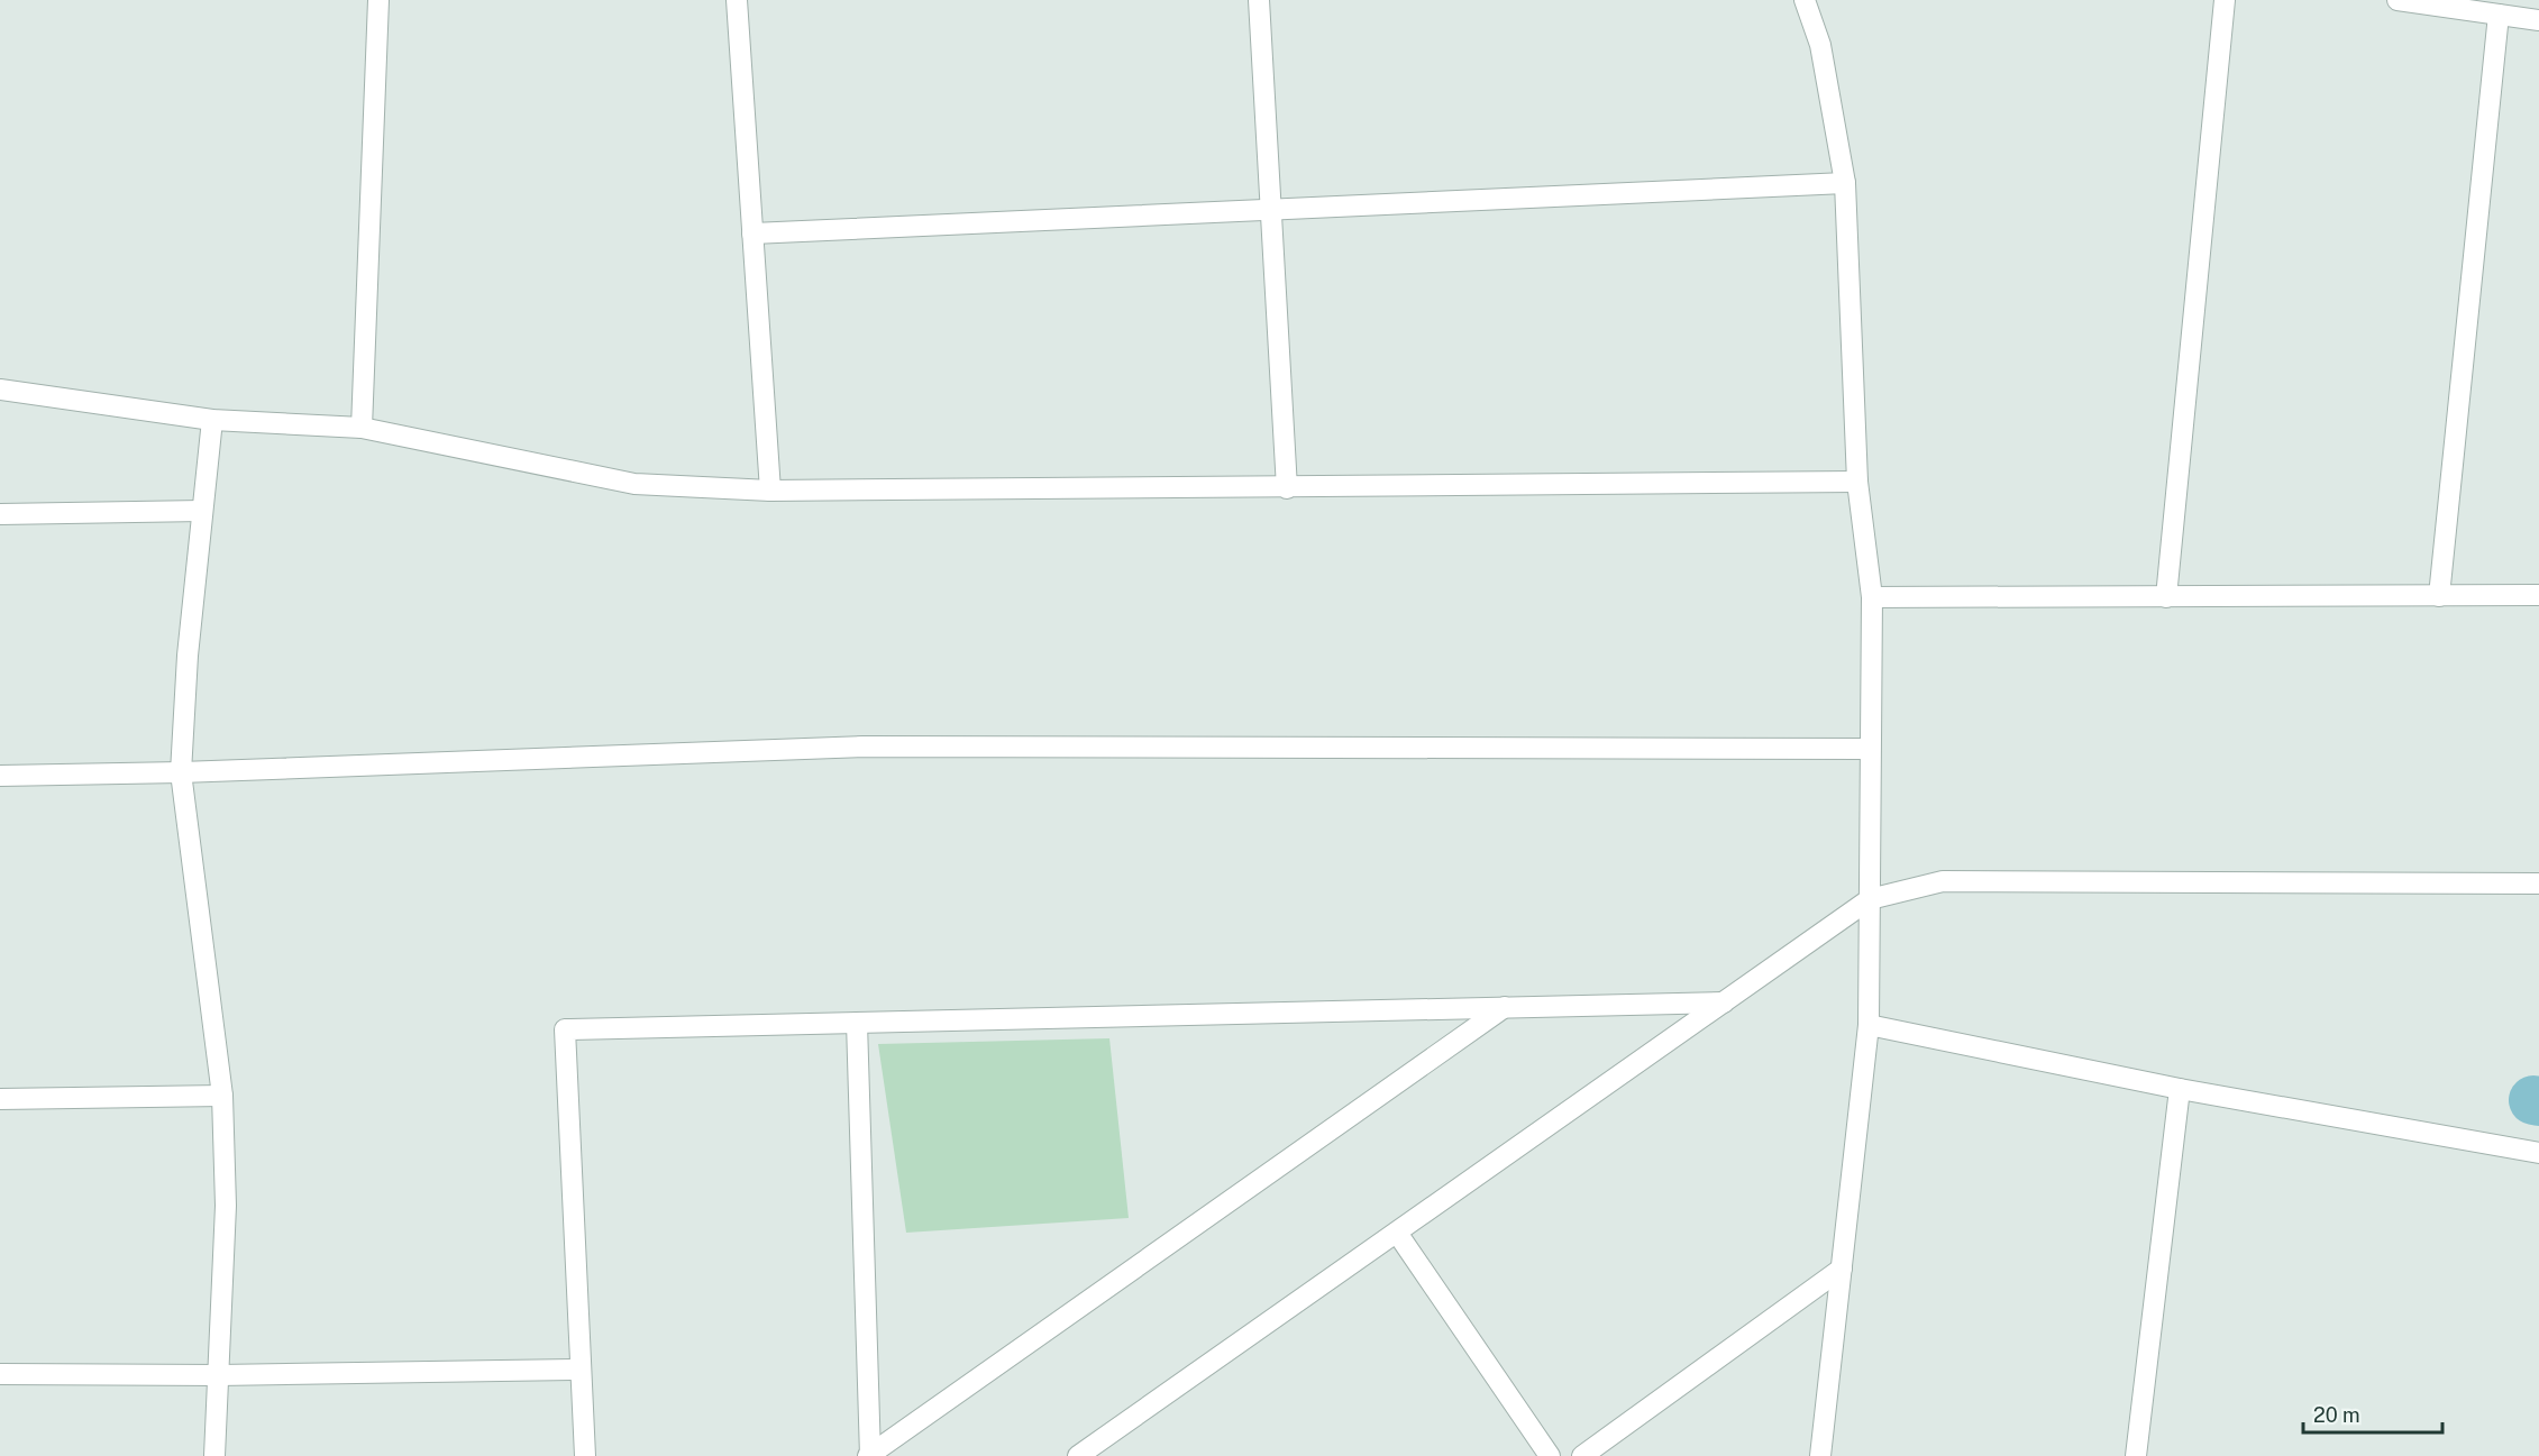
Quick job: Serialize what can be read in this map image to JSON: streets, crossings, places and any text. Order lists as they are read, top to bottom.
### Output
{
  "scale_bar": "20 m"
}
